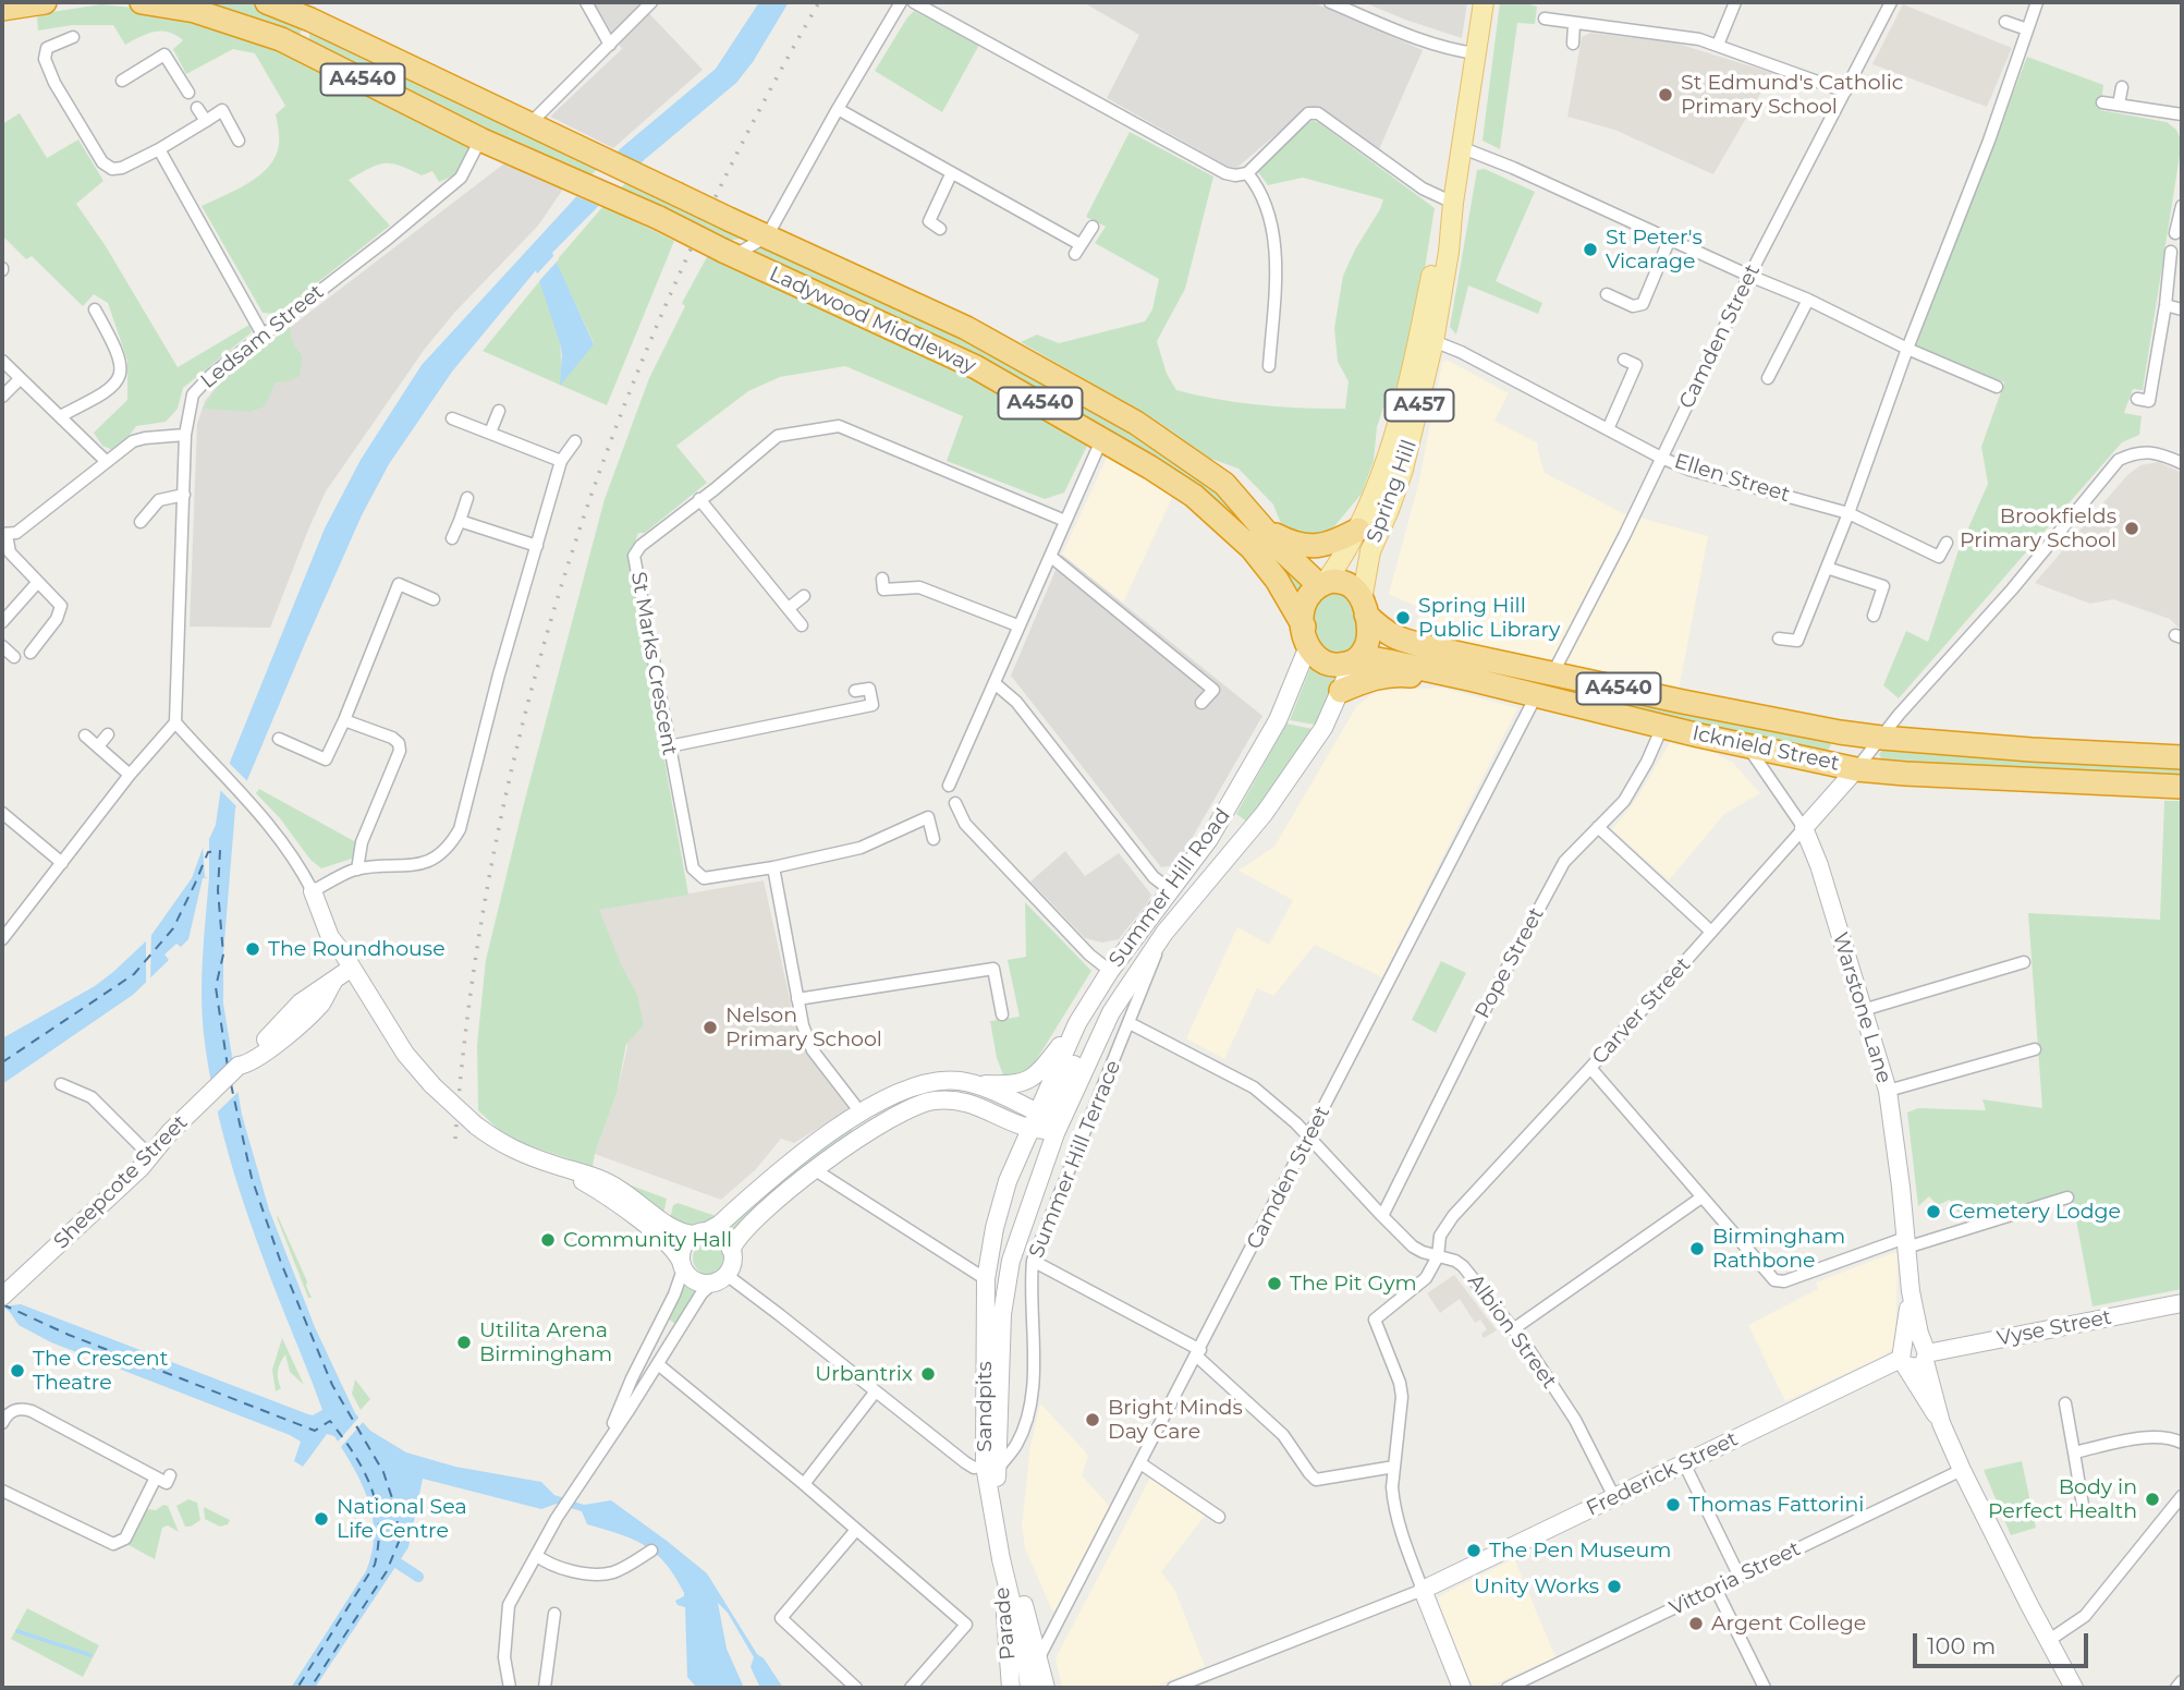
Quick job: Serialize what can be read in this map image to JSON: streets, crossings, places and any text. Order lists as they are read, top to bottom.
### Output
{
  "streets": {
    "highway": [
      "A4540",
      "Ladywood Middleway",
      "Spring Hill",
      "Icknield Street"
    ],
    "main road": ["A457"],
    "street": [
      "Ledsam Street",
      "Camden Street",
      "Ellen Street",
      "St Marks Crescent",
      "Summer Hill Road",
      "Pope Street",
      "Warstone Lane",
      "Carver Street",
      "Summer Hill Terrace",
      "Sheepcote Street",
      "Vyse Street",
      "Albion Street",
      "Sandpits",
      "Frederick Street",
      "Vittoria Street",
      "Parade"
    ]
  },
  "crossings": [
    ["A4540", "Ladywood Middleway"],
    ["A4540", "Ledsam Street"],
    ["A4540", "Spring Hill"],
    ["A4540", "Icknield Street"],
    ["A4540", "Summer Hill Road"],
    ["Ladywood Middleway", "Ledsam Street"],
    ["Ladywood Middleway", "Spring Hill"],
    ["Ladywood Middleway", "Icknield Street"],
    ["Ladywood Middleway", "Summer Hill Road"],
    ["Camden Street", "Ellen Street"],
    ["Camden Street", "Icknield Street"],
    ["Camden Street", "Albion Street"],
    ["Camden Street", "Sandpits"],
    ["Ellen Street", "Spring Hill"],
    ["Spring Hill", "Icknield Street"],
    ["Spring Hill", "Summer Hill Road"],
    ["Icknield Street", "Summer Hill Road"],
    ["Icknield Street", "Pope Street"],
    ["Icknield Street", "Warstone Lane"],
    ["Icknield Street", "Carver Street"],
    ["Summer Hill Road", "Summer Hill Terrace"],
    ["Summer Hill Road", "Albion Street"],
    ["Summer Hill Road", "Sandpits"],
    ["Pope Street", "Albion Street"],
    ["Warstone Lane", "Carver Street"],
    ["Warstone Lane", "Vyse Street"],
    ["Warstone Lane", "Frederick Street"],
    ["Warstone Lane", "Vittoria Street"],
    ["Carver Street", "Albion Street"],
    ["Summer Hill Terrace", "Albion Street"],
    ["Summer Hill Terrace", "Sandpits"],
    ["Vyse Street", "Frederick Street"],
    ["Albion Street", "Frederick Street"],
    ["Sandpits", "Parade"]
  ],
  "places": [
    "St Edmund's Catholic Primary School",
    "St Peter's Vicarage",
    "Brookfields Primary School",
    "Spring Hill Public Library",
    "The Roundhouse",
    "Nelson Primary School",
    "Cemetery Lodge",
    "Community Hall",
    "Birmingham Rathbone",
    "The Pit Gym",
    "Utilita Arena Birmingham",
    "The Crescent Theatre",
    "Urbantrix",
    "Bright Minds Day Care",
    "Body in Perfect Health",
    "Thomas Fattorini",
    "National Sea Life Centre",
    "The Pen Museum",
    "Unity Works",
    "Argent College"
  ],
  "scale_bar": "100 m"
}
